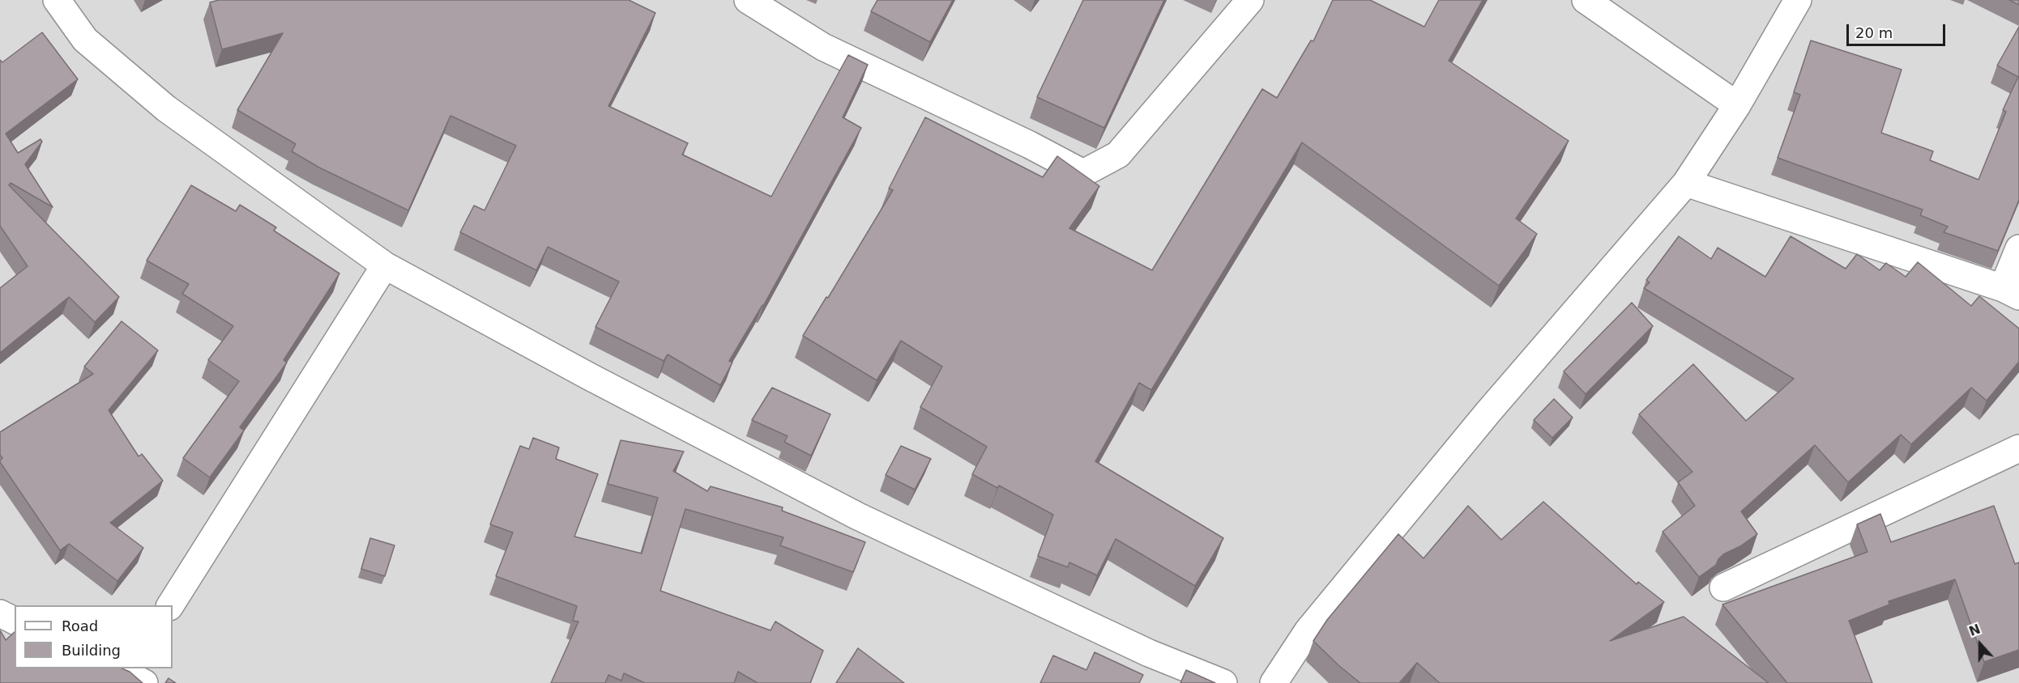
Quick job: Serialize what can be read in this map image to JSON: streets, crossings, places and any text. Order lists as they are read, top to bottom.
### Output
{
  "legend": ["Road", "Building"],
  "scale_bar": "20 m",
  "north": "top"
}
